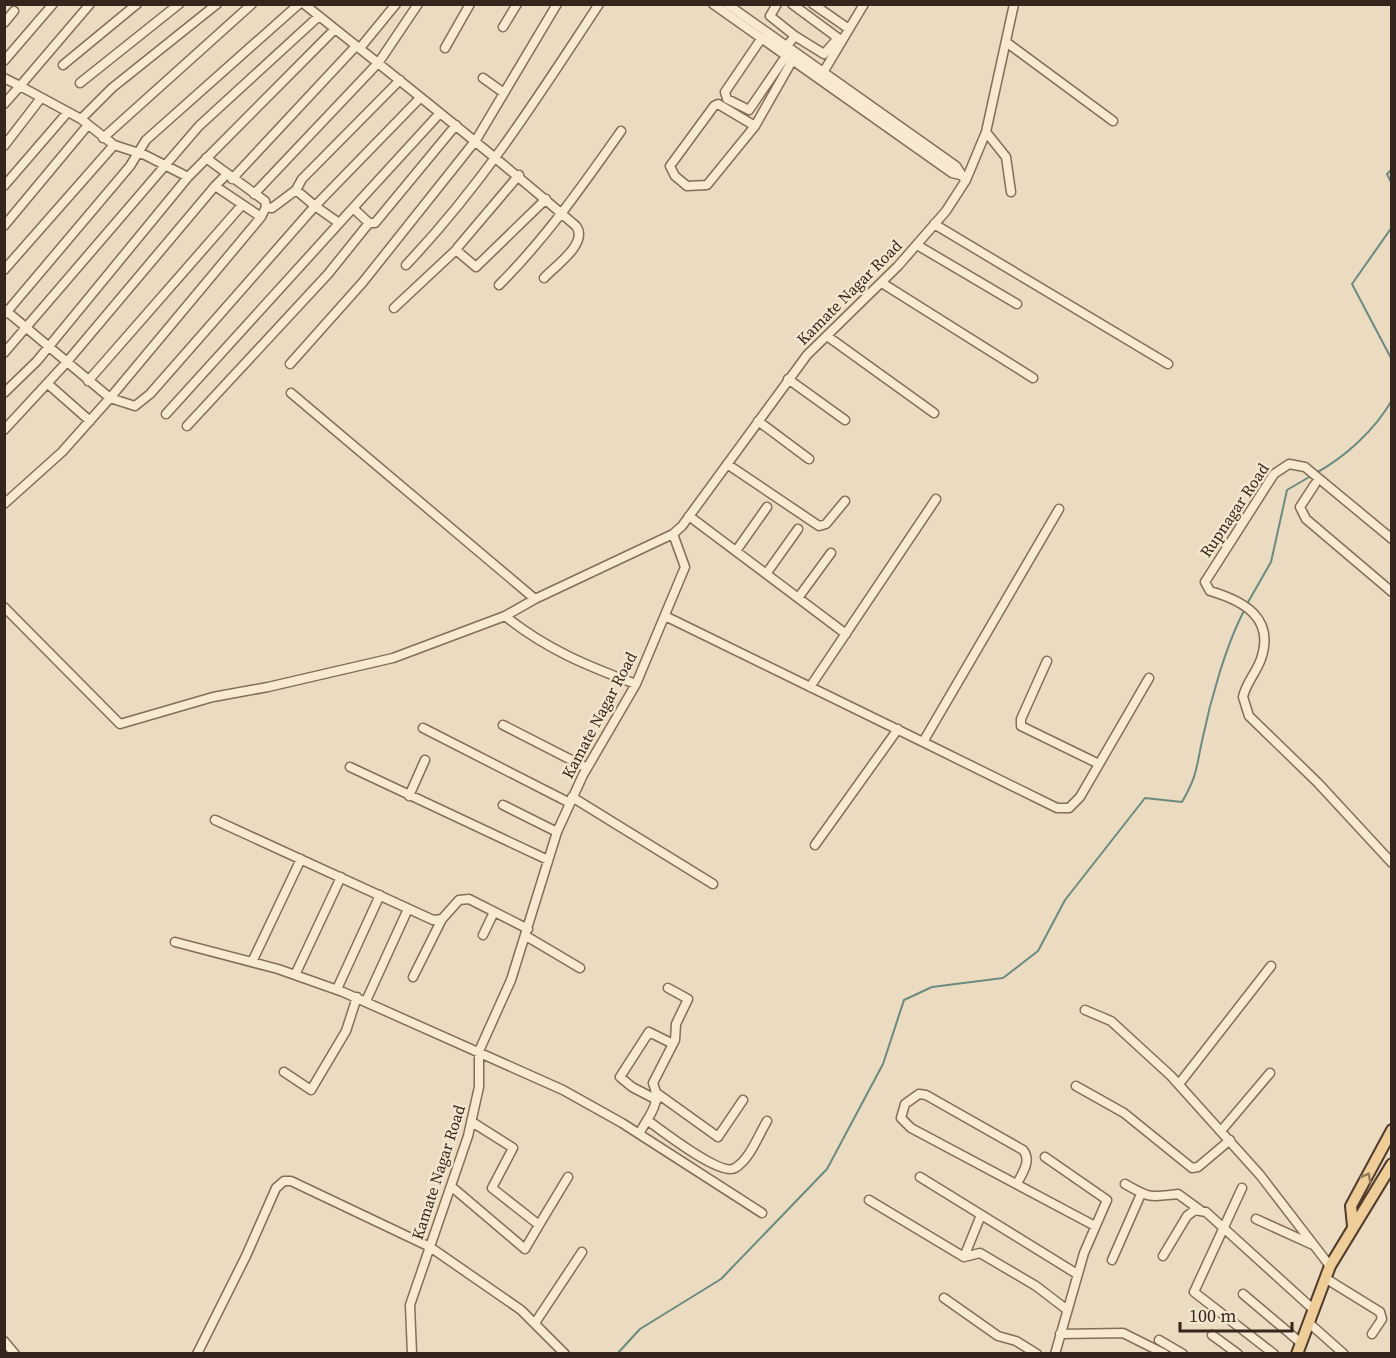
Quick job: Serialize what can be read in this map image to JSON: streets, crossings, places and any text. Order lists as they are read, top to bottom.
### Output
{
  "streets": {
    "street": ["Kamate Nagar Road", "Rupnagar Road"]
  },
  "scale_bar": "100 m"
}
